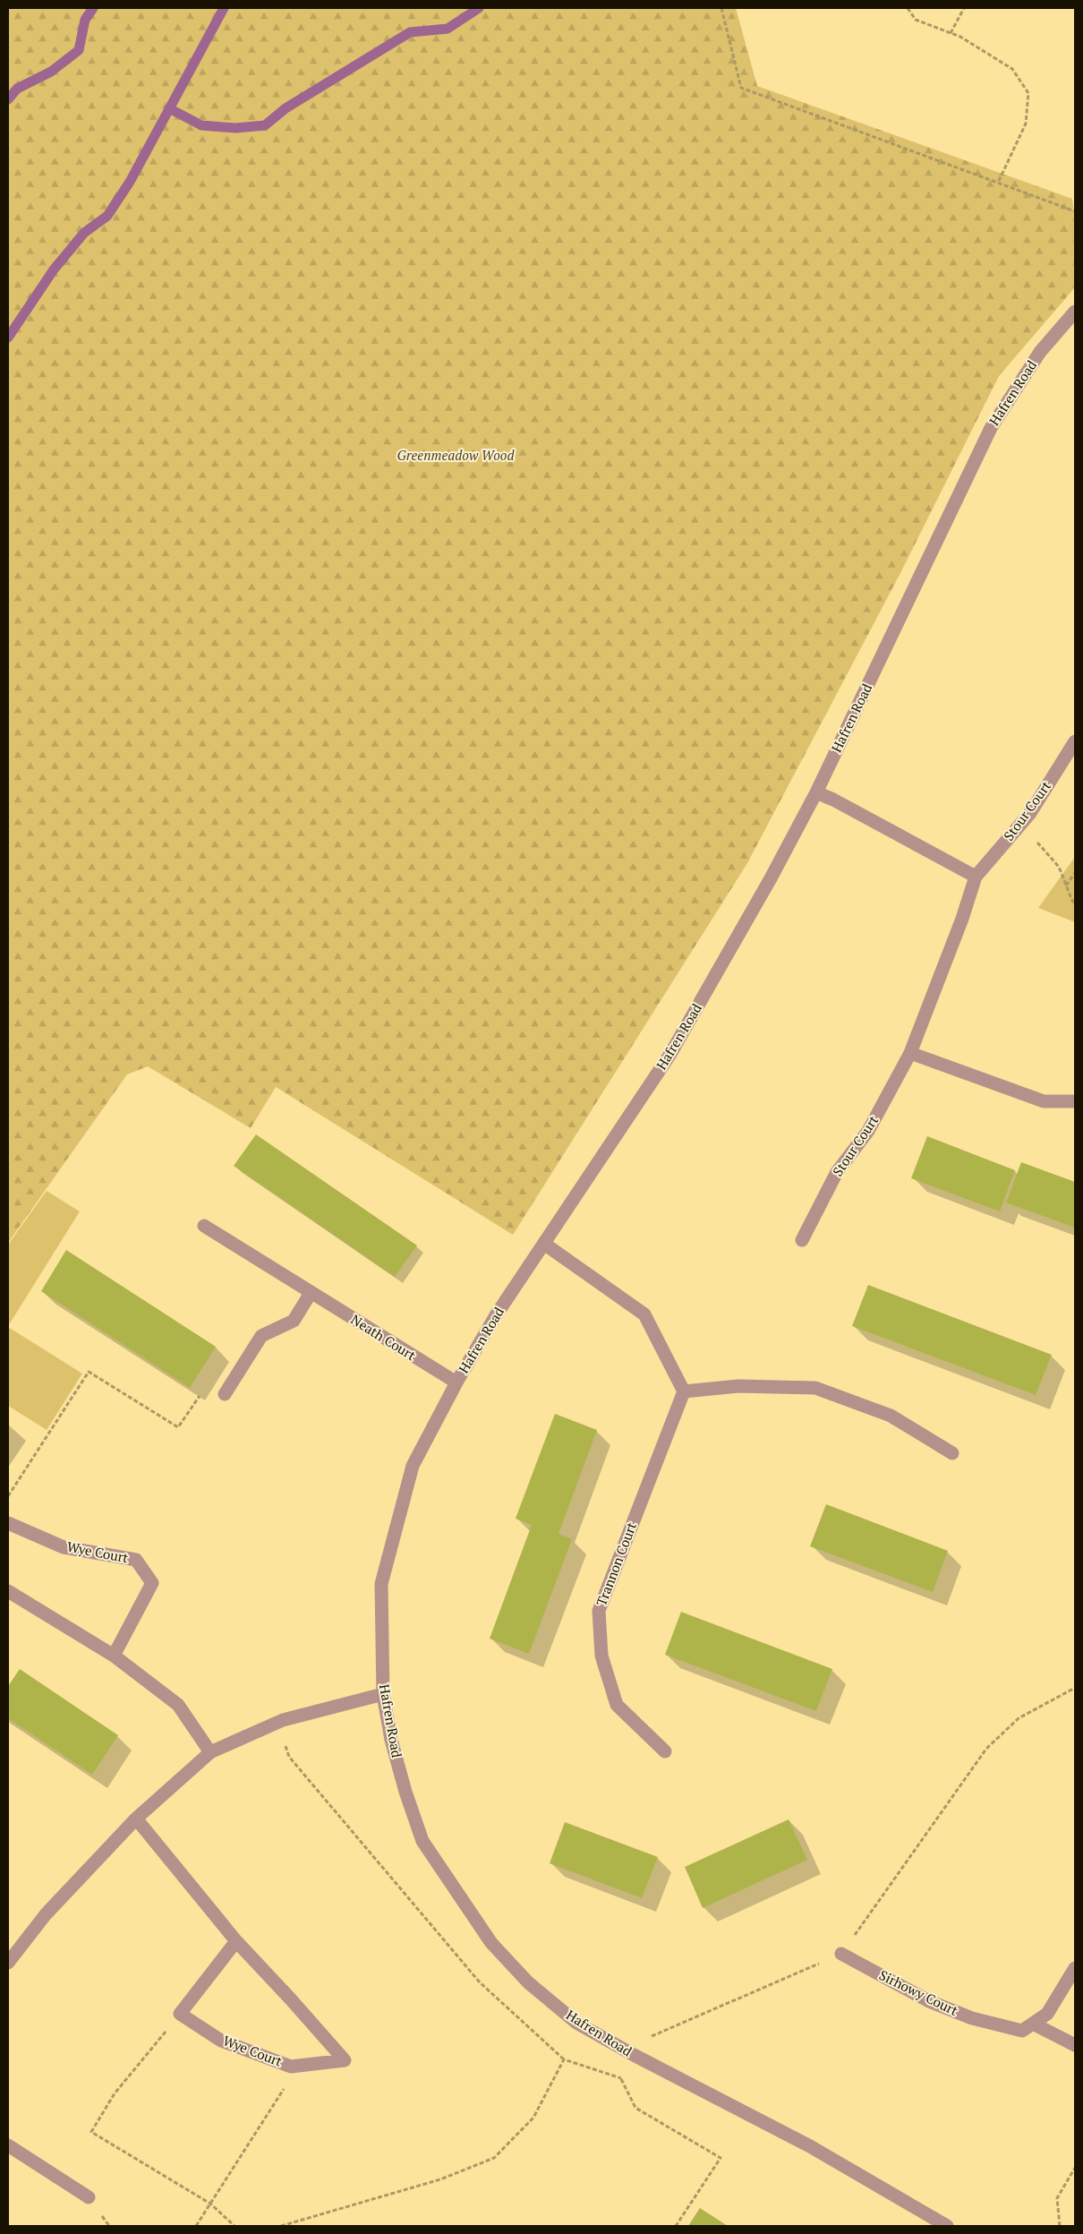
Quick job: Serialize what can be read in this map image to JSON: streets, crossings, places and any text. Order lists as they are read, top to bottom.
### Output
{
  "streets": {
    "street": [
      "Hafren Road",
      "Stour Court",
      "Neath Court",
      "Wye Court",
      "Trannon Court",
      "Sirhowy Court"
    ]
  },
  "crossings": [
    ["Hafren Road", "Neath Court"]
  ],
  "parks": ["Greenmeadow Wood"]
}
